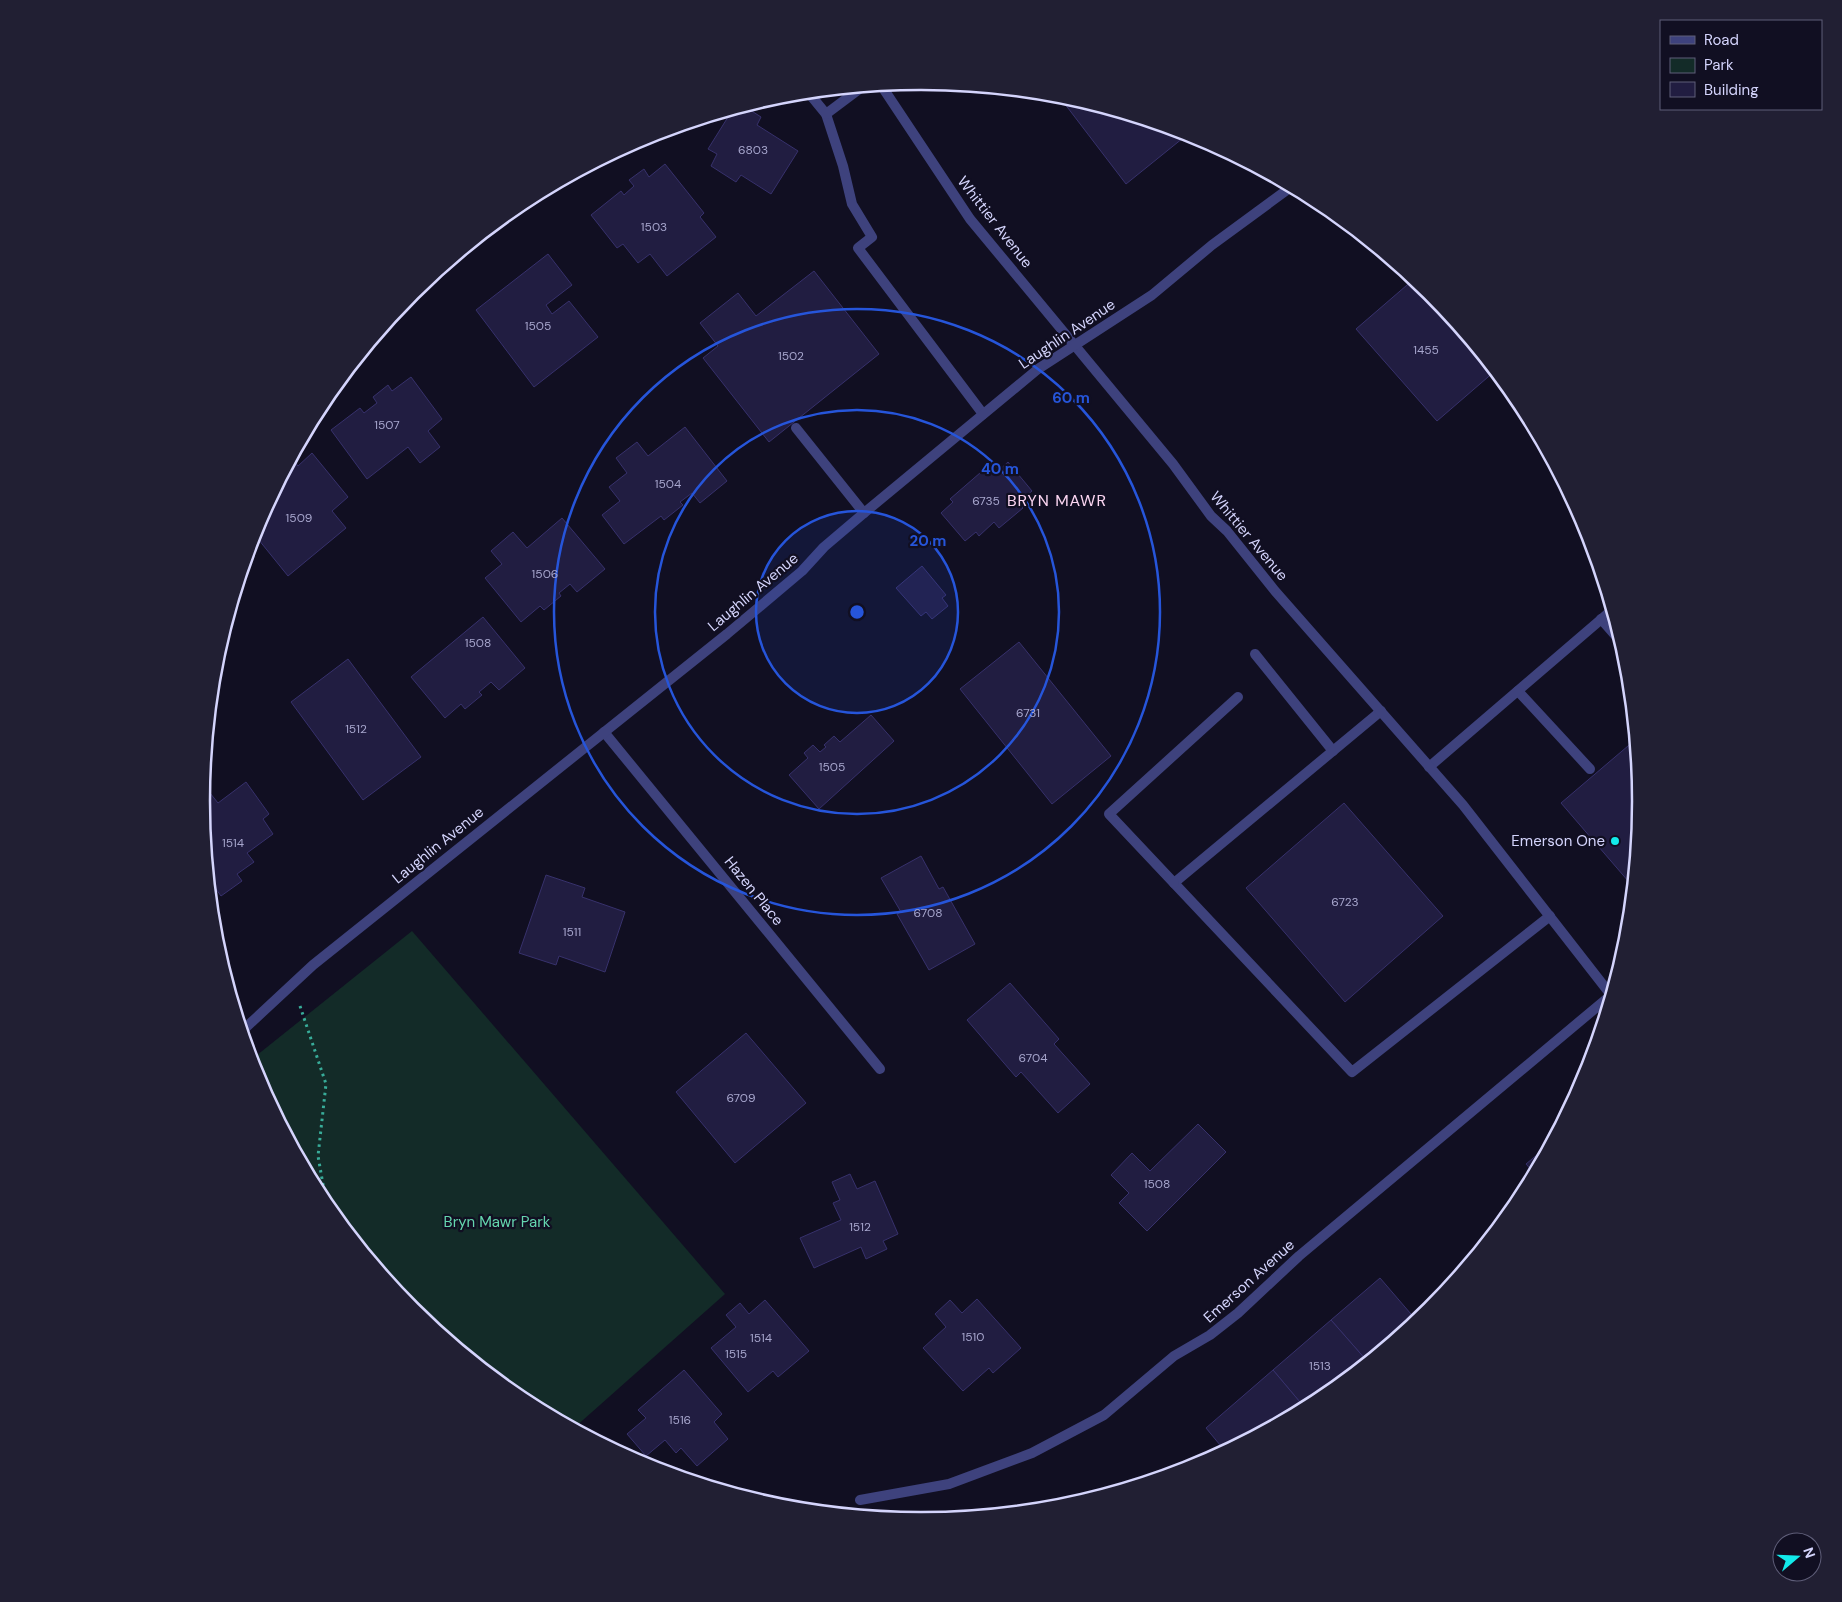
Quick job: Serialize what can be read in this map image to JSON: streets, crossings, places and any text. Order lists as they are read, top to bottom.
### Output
{
  "streets": {
    "street": [
      "Whittier Avenue",
      "Laughlin Avenue",
      "Hazen Place",
      "Emerson Avenue"
    ]
  },
  "crossings": [
    ["Whittier Avenue", "Laughlin Avenue"],
    ["Laughlin Avenue", "Hazen Place"]
  ],
  "districts": ["BRYN MAWR"],
  "parks": ["Bryn Mawr Park"],
  "places": ["Emerson One"],
  "house_numbers": [
    "6803",
    "1503",
    "1505",
    "1455",
    "1502",
    "1507",
    "1504",
    "6735",
    "1509",
    "1506",
    "1508",
    "6731",
    "1512",
    "1505",
    "1514",
    "6723",
    "6708",
    "1511",
    "6704",
    "6709",
    "1508",
    "1512",
    "1510",
    "1514",
    "1515",
    "1513",
    "1516"
  ],
  "legend": ["Road", "Park", "Building"],
  "north": "right",
  "rings": ["60 m", "40 m", "20 m"]
}
